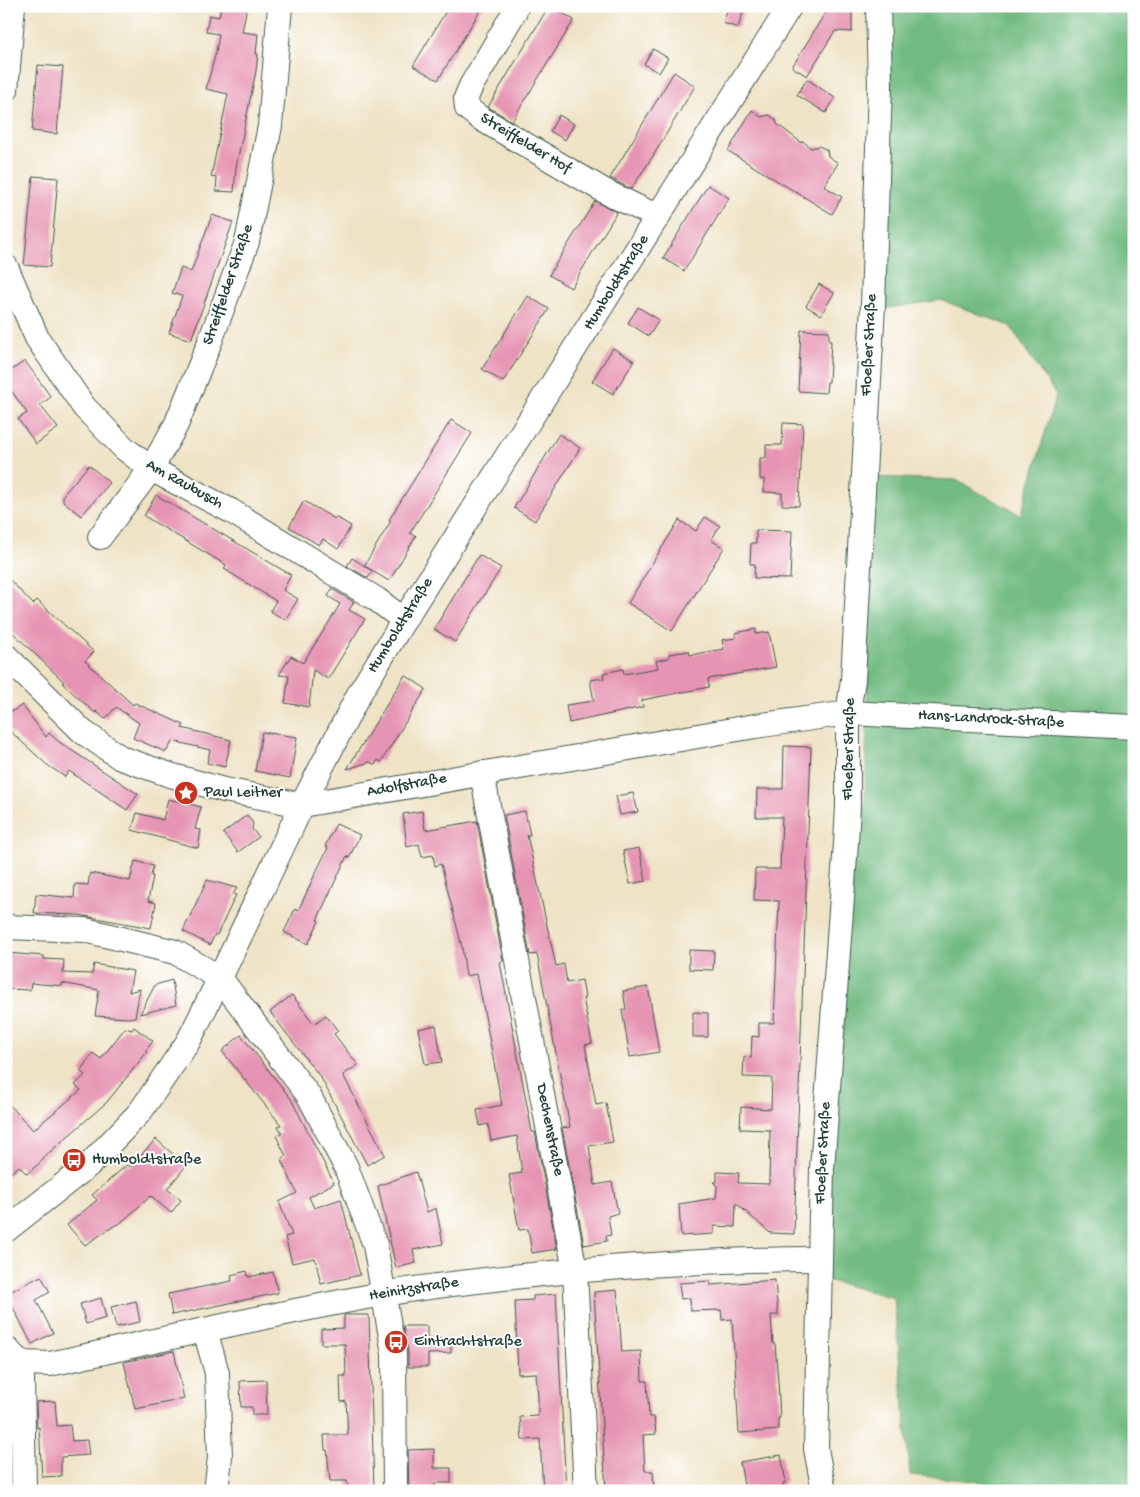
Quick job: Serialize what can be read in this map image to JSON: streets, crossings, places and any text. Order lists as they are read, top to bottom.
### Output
{
  "streets": {
    "street": [
      "Streiffelder Hof",
      "Humboldtstraße",
      "Streiffelder Straße",
      "Floeßer Straße",
      "Am Raubusch",
      "Hans-Landrock-Straße",
      "Adolfstraße",
      "Dechenstraße",
      "Heinitzstraße"
    ]
  },
  "crossings": [
    ["Streiffelder Hof", "Humboldtstraße"],
    ["Humboldtstraße", "Am Raubusch"],
    ["Humboldtstraße", "Adolfstraße"],
    ["Streiffelder Straße", "Am Raubusch"],
    ["Floeßer Straße", "Hans-Landrock-Straße"],
    ["Floeßer Straße", "Adolfstraße"],
    ["Floeßer Straße", "Heinitzstraße"],
    ["Hans-Landrock-Straße", "Adolfstraße"],
    ["Adolfstraße", "Dechenstraße"],
    ["Dechenstraße", "Heinitzstraße"]
  ],
  "places": {
    "place": ["Paul Leitner"],
    "bus stop": ["Humboldtstraße", "Eintrachtstraße"]
  }
}
